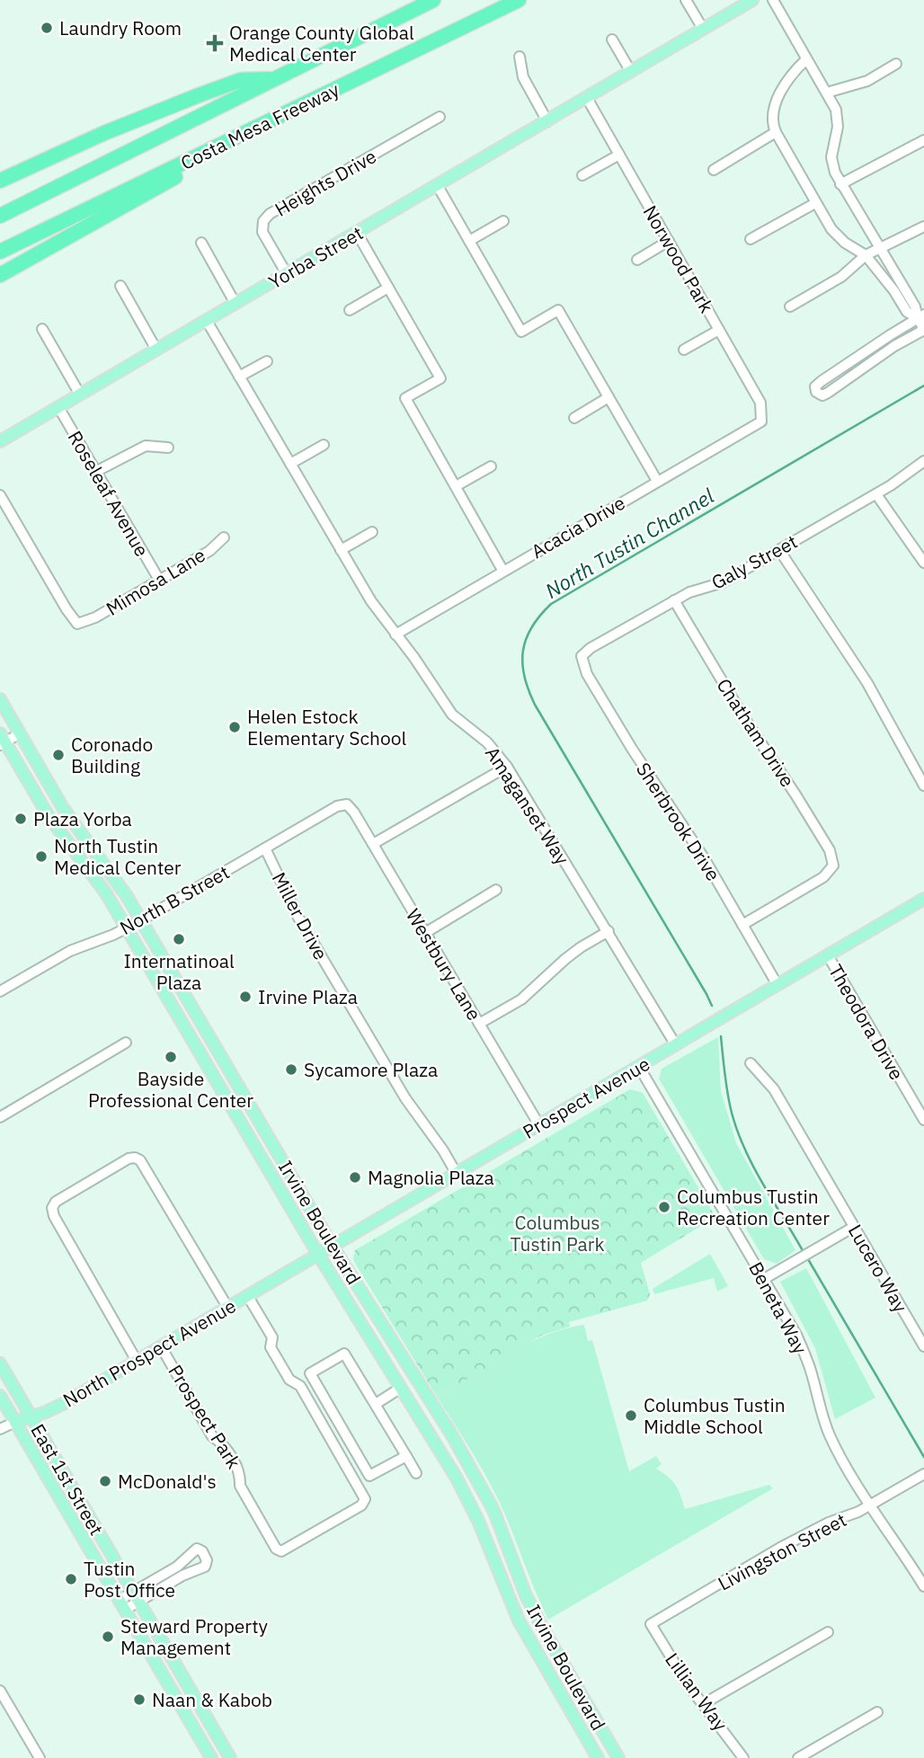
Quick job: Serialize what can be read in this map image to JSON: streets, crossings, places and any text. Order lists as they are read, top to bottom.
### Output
{
  "streets": {
    "highway": ["Costa Mesa Freeway"],
    "main road": [
      "Yorba Street",
      "Prospect Avenue",
      "Irvine Boulevard",
      "North Prospect Avenue",
      "East 1st Street"
    ],
    "street": [
      "Heights Drive",
      "Norwood Park",
      "Roseleaf Avenue",
      "Acacia Drive",
      "Galy Street",
      "Mimosa Lane",
      "Chatham Drive",
      "Amaganset Way",
      "Sherbrook Drive",
      "North B Street",
      "Miller Drive",
      "Westbury Lane",
      "Theodora Drive",
      "Lucero Way",
      "Beneta Way",
      "Prospect Park",
      "Livingston Street",
      "Lillian Way"
    ]
  },
  "crossings": [
    ["Heights Drive", "Yorba Street"],
    ["Yorba Street", "Norwood Park"],
    ["Yorba Street", "Roseleaf Avenue"],
    ["Yorba Street", "Amaganset Way"],
    ["Norwood Park", "Acacia Drive"],
    ["Roseleaf Avenue", "Mimosa Lane"],
    ["Acacia Drive", "Amaganset Way"],
    ["Galy Street", "Chatham Drive"],
    ["Galy Street", "Sherbrook Drive"],
    ["Chatham Drive", "Sherbrook Drive"],
    ["Amaganset Way", "Prospect Avenue"],
    ["Sherbrook Drive", "Prospect Avenue"],
    ["North B Street", "Miller Drive"],
    ["North B Street", "Westbury Lane"],
    ["North B Street", "Irvine Boulevard"],
    ["Miller Drive", "Prospect Avenue"],
    ["Westbury Lane", "Prospect Avenue"],
    ["Theodora Drive", "Prospect Avenue"],
    ["Prospect Avenue", "Irvine Boulevard"],
    ["Prospect Avenue", "Beneta Way"],
    ["Prospect Avenue", "North Prospect Avenue"],
    ["Prospect Avenue", "Prospect Park"],
    ["Beneta Way", "Livingston Street"],
    ["North Prospect Avenue", "Prospect Park"],
    ["North Prospect Avenue", "East 1st Street"],
    ["Livingston Street", "Lillian Way"]
  ],
  "water": ["North Tustin Channel"],
  "parks": ["Columbus Tustin Park"],
  "places": {
    "other": [
      "Laundry Room",
      "Helen Estock Elementary School",
      "Coronado Building",
      "Plaza Yorba",
      "North Tustin Medical Center",
      "Internatinoal Plaza",
      "Irvine Plaza",
      "Bayside Professional Center",
      "Sycamore Plaza",
      "Magnolia Plaza",
      "Columbus Tustin Recreation Center",
      "Columbus Tustin Middle School",
      "McDonald's",
      "Tustin Post Office",
      "Steward Property Management",
      "Naan & Kabob"
    ],
    "health": ["Orange County Global Medical Center"]
  }
}
